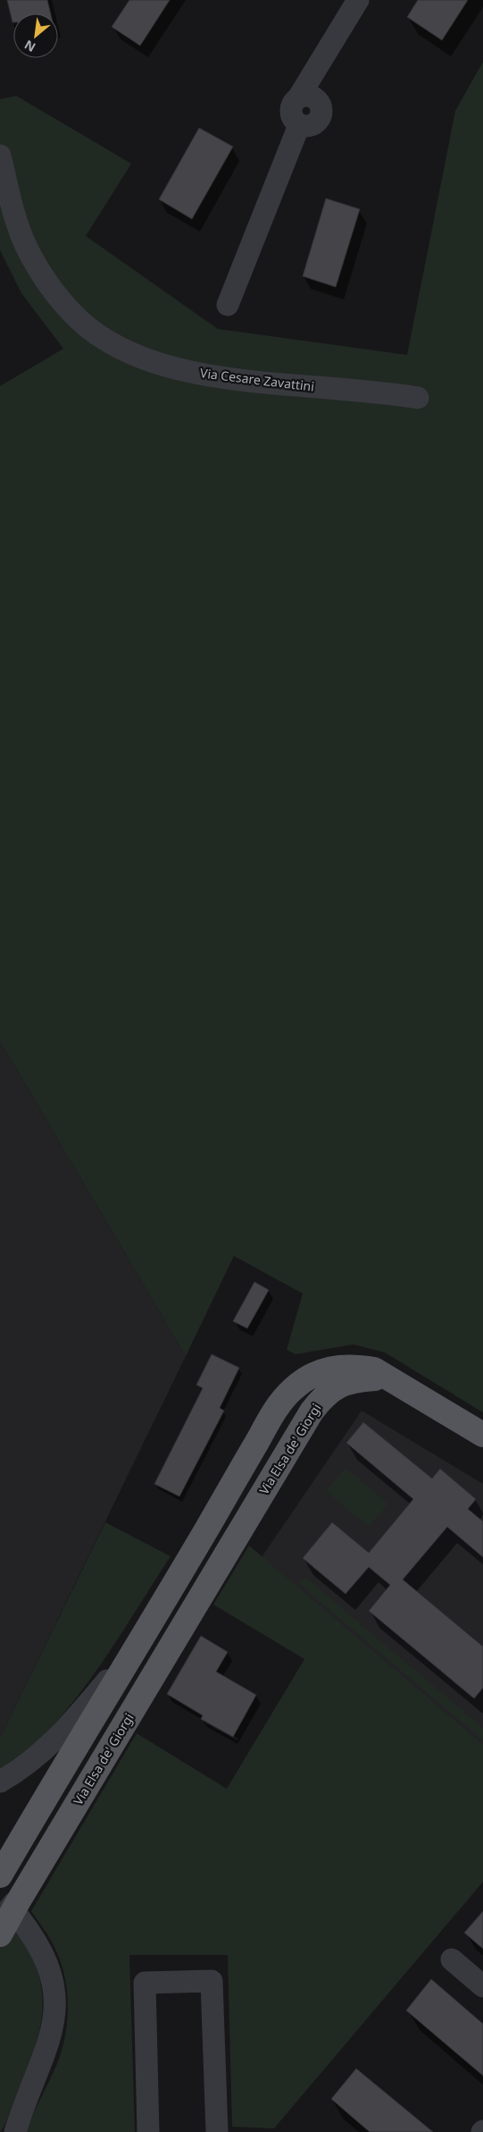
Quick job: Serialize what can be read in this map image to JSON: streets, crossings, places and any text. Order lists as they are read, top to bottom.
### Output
{
  "streets": {
    "main road": ["Via Elsa de' Giorgi"],
    "street": ["Via Cesare Zavattini"]
  },
  "north": "bottom left"
}
